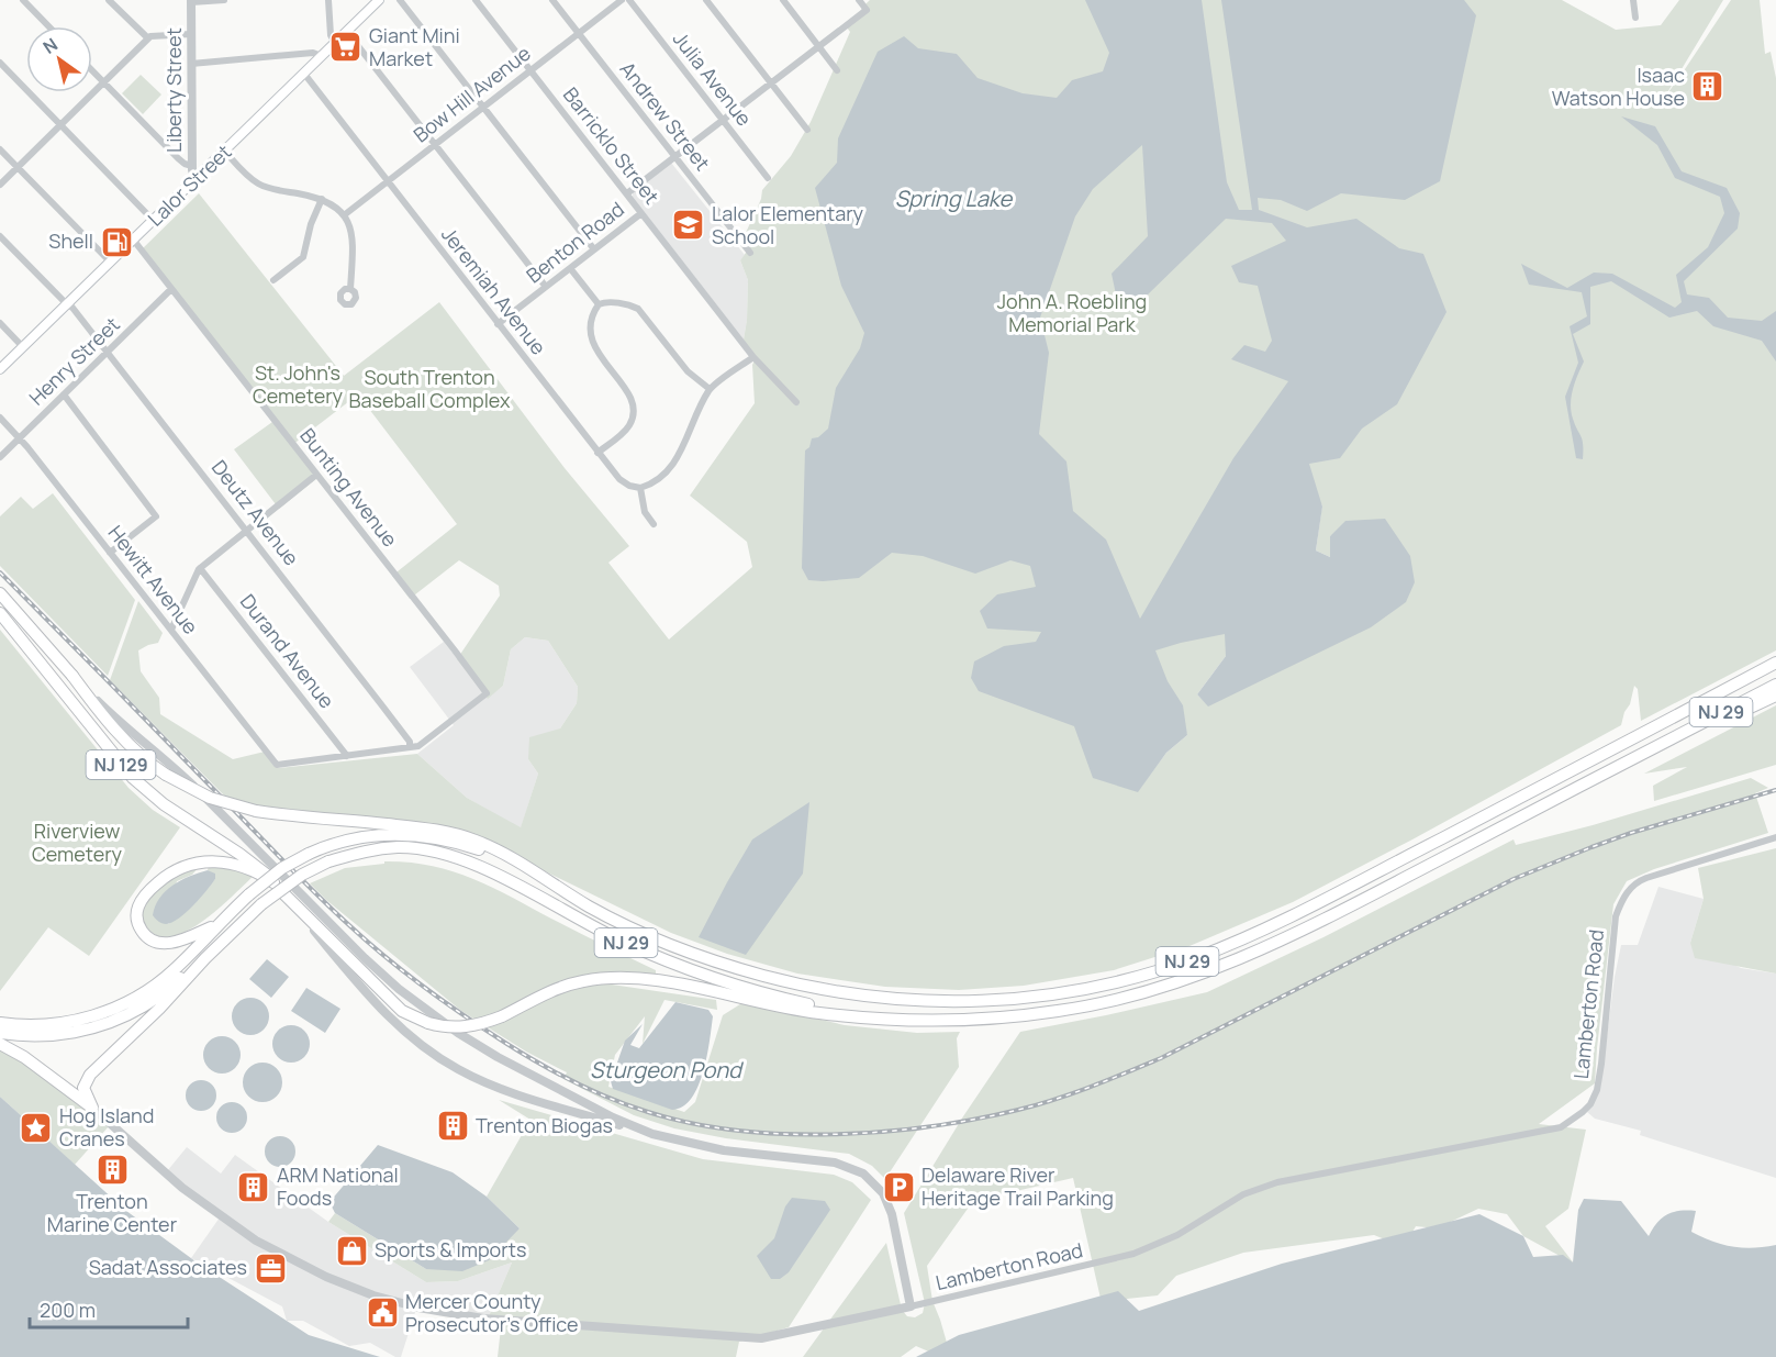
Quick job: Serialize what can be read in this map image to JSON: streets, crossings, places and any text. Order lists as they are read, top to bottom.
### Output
{
  "streets": {
    "highway": ["NJ 29", "NJ 129"],
    "main road": ["Lalor Street"],
    "street": [
      "Julia Avenue",
      "Liberty Street",
      "Bow Hill Avenue",
      "Andrew Street",
      "Barricklo Street",
      "Benton Road",
      "Jeremiah Avenue",
      "Henry Street",
      "Bunting Avenue",
      "Deutz Avenue",
      "Hewitt Avenue",
      "Durand Avenue",
      "Lamberton Road"
    ]
  },
  "crossings": [
    ["Liberty Street", "Lalor Street"],
    ["Bow Hill Avenue", "Andrew Street"],
    ["Bow Hill Avenue", "Barricklo Street"],
    ["Bow Hill Avenue", "Jeremiah Avenue"],
    ["Barricklo Street", "Benton Road"],
    ["Lalor Street", "Jeremiah Avenue"],
    ["Lalor Street", "Bunting Avenue"],
    ["Lalor Street", "Deutz Avenue"],
    ["Benton Road", "Jeremiah Avenue"],
    ["Henry Street", "Bunting Avenue"],
    ["Henry Street", "Deutz Avenue"],
    ["Henry Street", "Hewitt Avenue"],
    ["Bunting Avenue", "Deutz Avenue"],
    ["Hewitt Avenue", "Durand Avenue"],
    ["NJ 129", "Lamberton Road"]
  ],
  "water": ["Spring Lake", "Sturgeon Pond"],
  "parks": [
    "John A. Roebling Memorial Park",
    "St. John's Cemetery",
    "South Trenton Baseball Complex",
    "Riverview Cemetery"
  ],
  "places": {
    "supermarket": ["Giant Mini Market"],
    "building": [
      "Isaac Watson House",
      "Trenton Biogas",
      "Trenton Marine Center",
      "ARM National Foods"
    ],
    "school or university": ["Lalor Elementary School"],
    "fuel station": ["Shell"],
    "place": ["Hog Island Cranes"],
    "parking": ["Delaware River Heritage Trail Parking"],
    "shop": ["Sports & Imports"],
    "office": ["Sadat Associates"],
    "public building": ["Mercer County Prosecutor's Office"]
  },
  "scale_bar": "200 m",
  "north": "top left"
}
